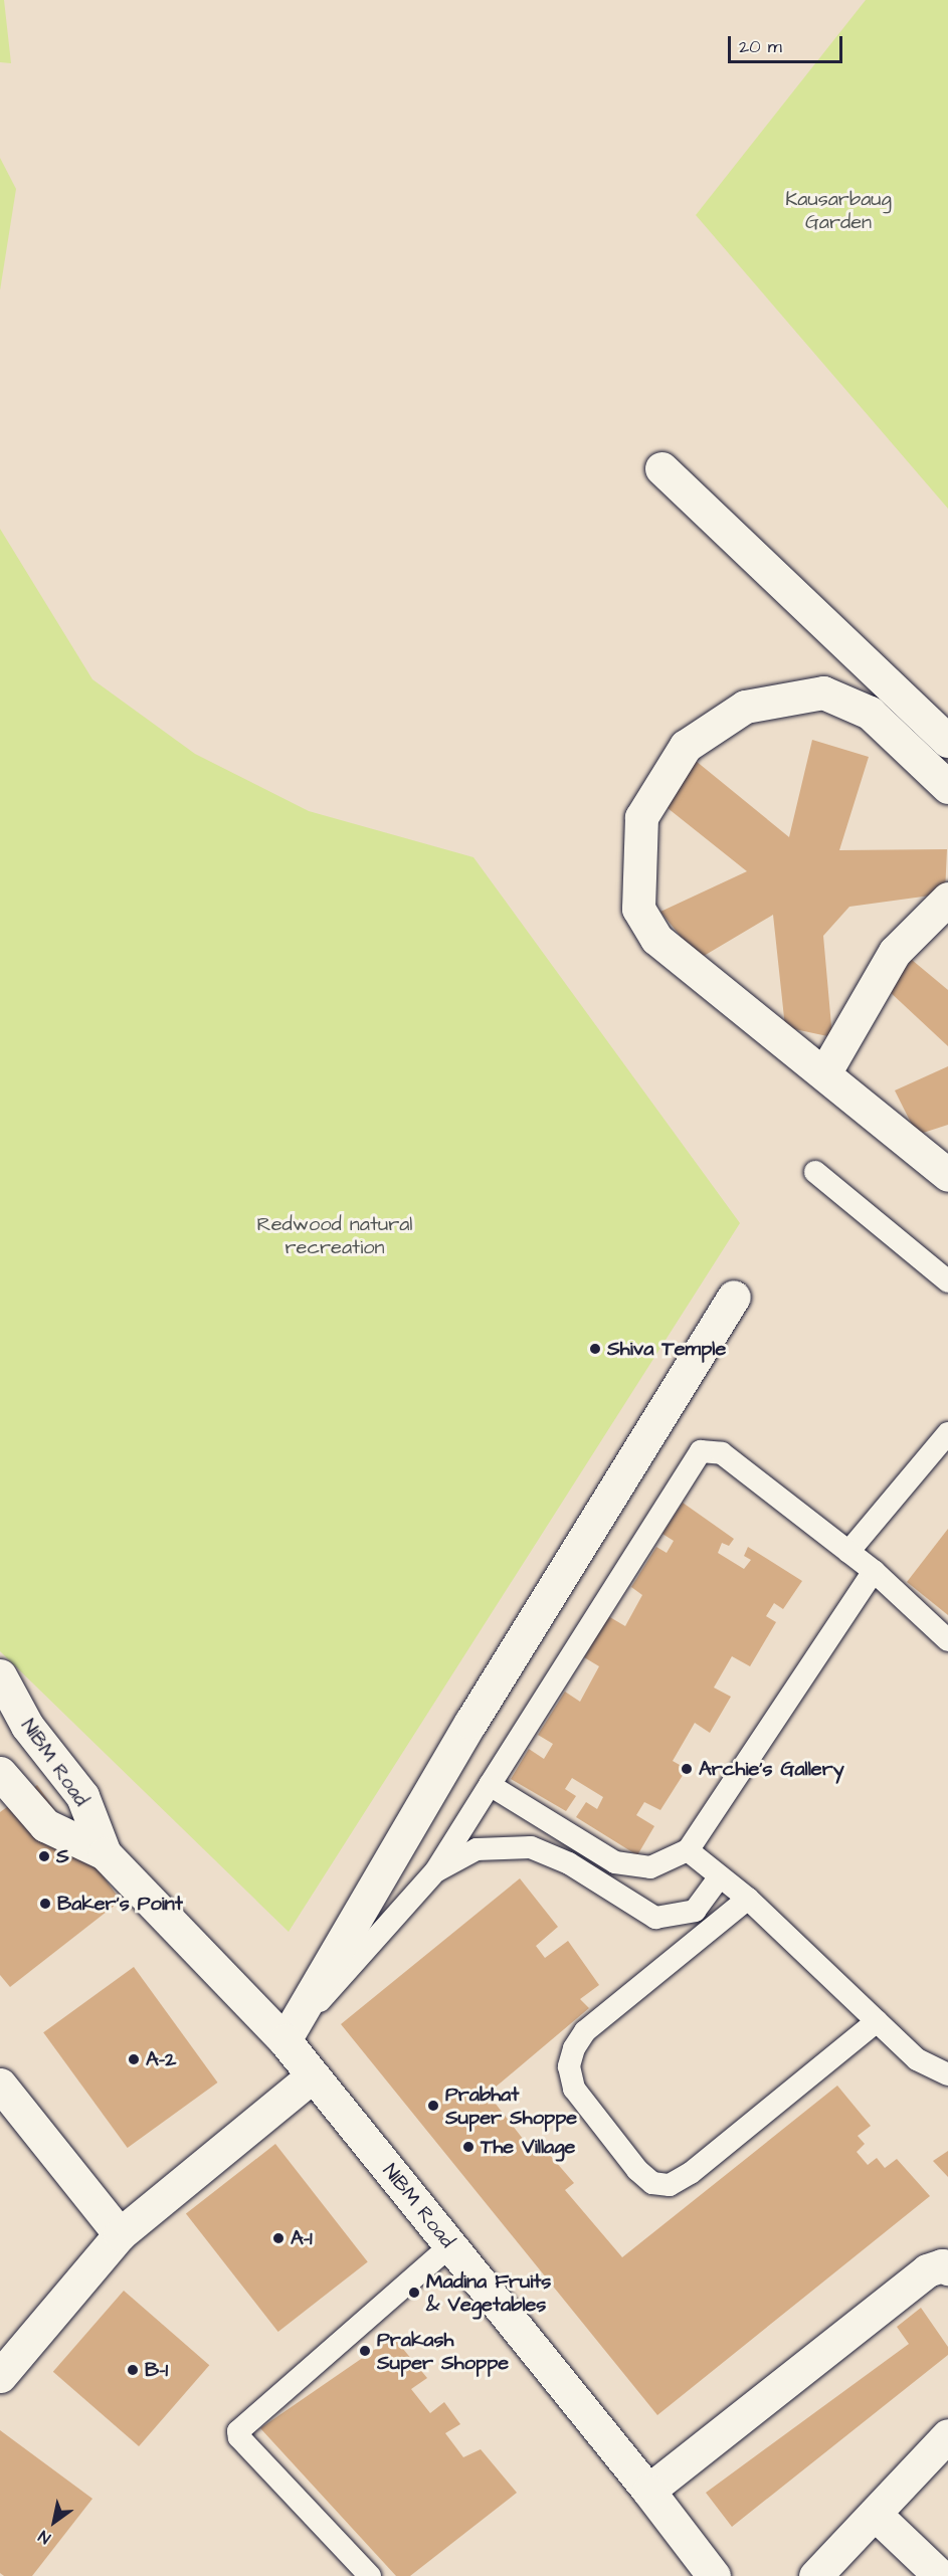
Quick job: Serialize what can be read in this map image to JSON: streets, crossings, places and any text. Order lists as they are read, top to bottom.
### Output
{
  "streets": {
    "street": ["NIBM Road"]
  },
  "parks": ["Kausarbaug Garden", "Redwood natural recreation"],
  "places": [
    "Shiva Temple",
    "Archie's Gallery",
    "S",
    "Baker's Point",
    "A-2",
    "Prabhat Super Shoppe",
    "The Village",
    "A-1",
    "Madina Fruits & Vegetables",
    "Prakash Super Shoppe",
    "B-1"
  ],
  "scale_bar": "20 m",
  "north": "bottom left"
}
